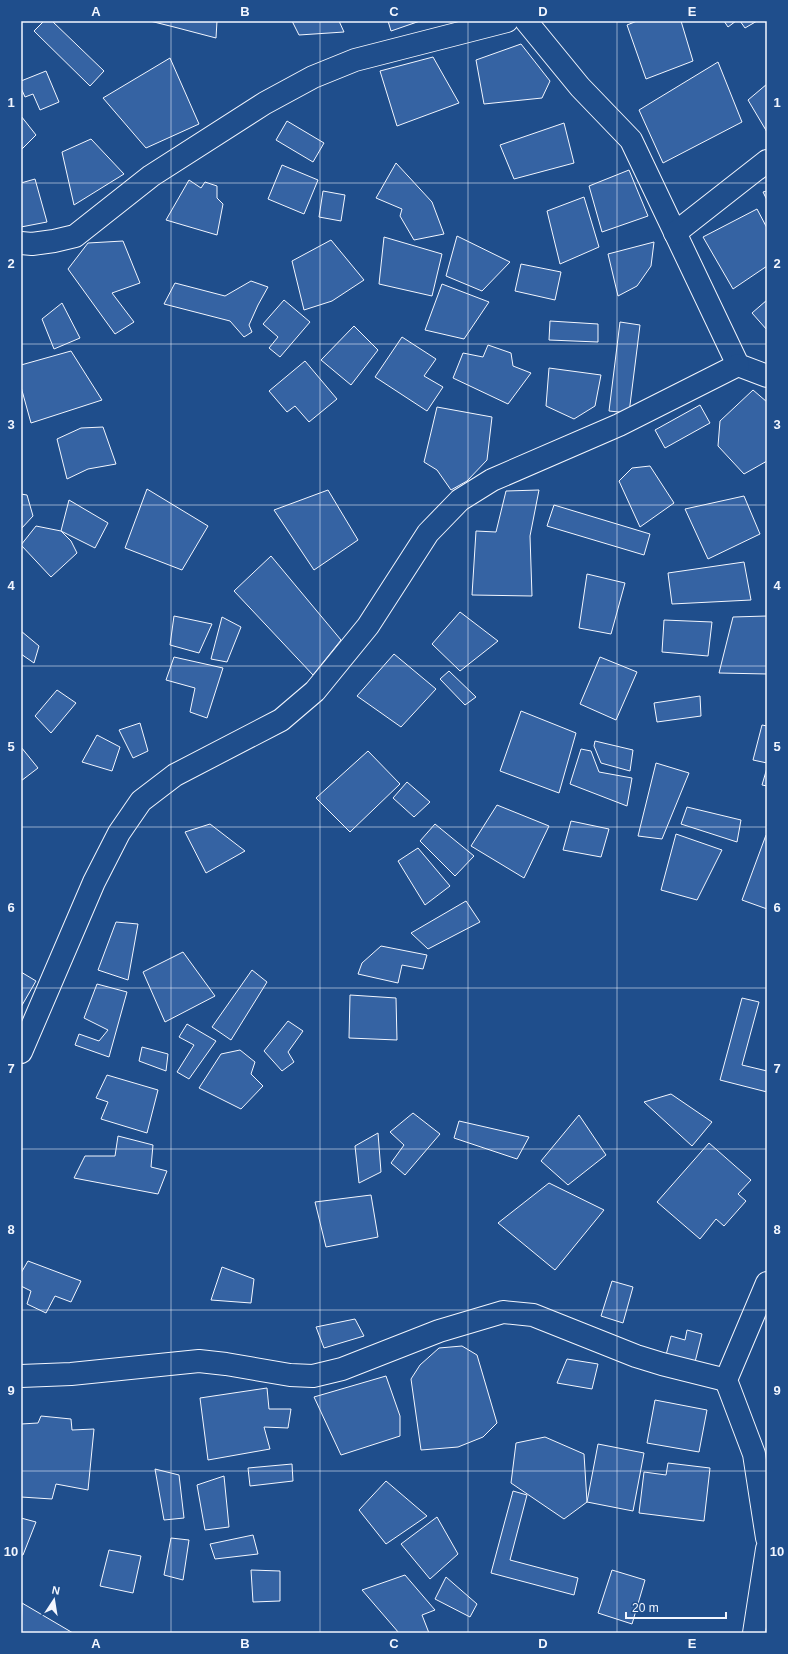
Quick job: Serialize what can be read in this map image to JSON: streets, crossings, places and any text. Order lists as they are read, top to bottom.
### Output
{
  "scale_bar": "20 m",
  "north": "top",
  "grid": {
    "columns": [
      "A",
      "B",
      "C",
      "D",
      "E"
    ],
    "rows": [
      "1",
      "2",
      "3",
      "4",
      "5",
      "6",
      "7",
      "8",
      "9",
      "10"
    ]
  }
}
